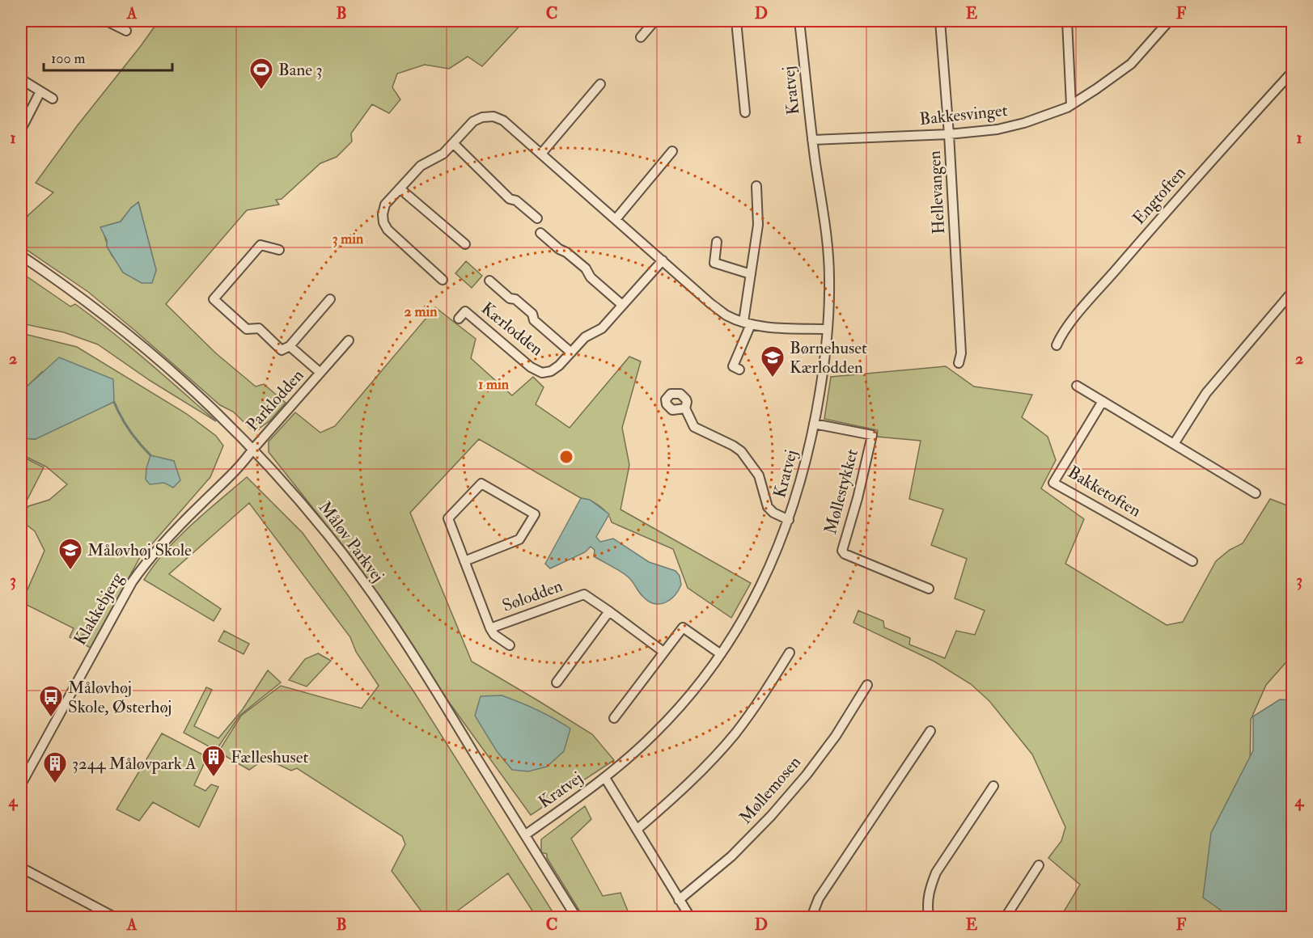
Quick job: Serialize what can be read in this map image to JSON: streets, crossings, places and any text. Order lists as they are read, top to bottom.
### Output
{
  "streets": {
    "street": [
      "Kratvej",
      "Bakkesvinget",
      "Hellevangen",
      "Engtoften",
      "Kærlodden",
      "Parklodden",
      "Møllestykket",
      "Bakketoften",
      "Måløv Parkvej",
      "Sølodden",
      "Klakkebjerg",
      "Møllemosen"
    ]
  },
  "crossings": [
    ["Kratvej", "Bakkesvinget"],
    ["Kratvej", "Møllestykket"],
    ["Kratvej", "Måløv Parkvej"],
    ["Bakkesvinget", "Hellevangen"],
    ["Parklodden", "Måløv Parkvej"],
    ["Parklodden", "Klakkebjerg"],
    ["Måløv Parkvej", "Klakkebjerg"]
  ],
  "places": {
    "sports": ["Bane 3"],
    "school or university": ["Børnehuset Kærlodden", "Måløvhøj Skole"],
    "bus stop": ["Måløvhøj Skole, Østerhøj"],
    "building": ["Fælleshuset", "3244 Måløvpark A"]
  },
  "scale_bar": "100 m",
  "grid": {
    "columns": [
      "A",
      "B",
      "C",
      "D",
      "E",
      "F"
    ],
    "rows": [
      "1",
      "2",
      "3",
      "4"
    ]
  },
  "rings": ["3 min", "2 min", "1 min"]
}
